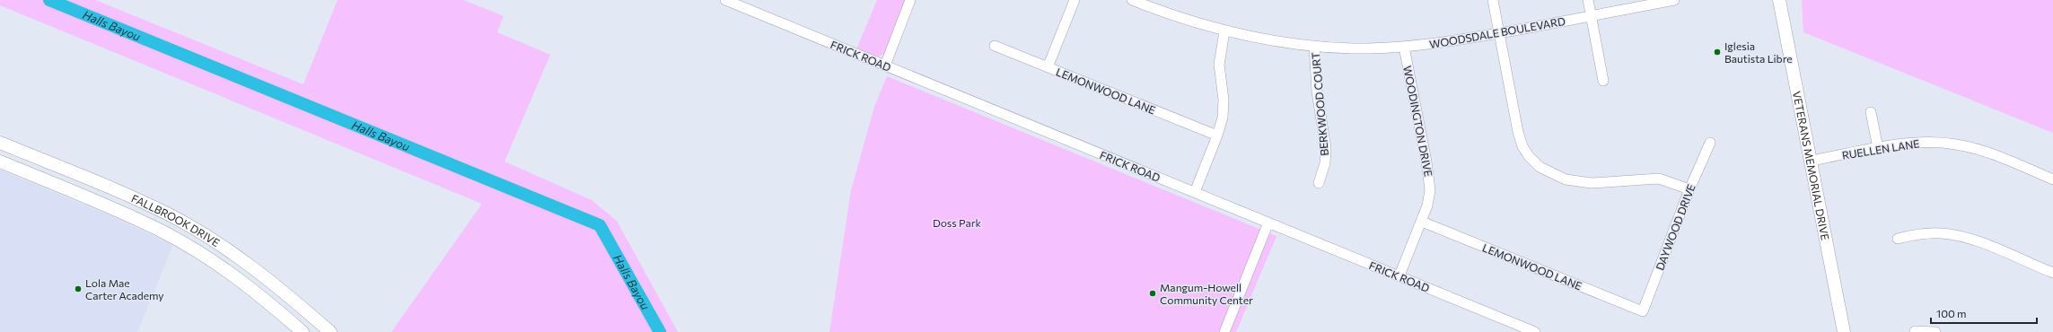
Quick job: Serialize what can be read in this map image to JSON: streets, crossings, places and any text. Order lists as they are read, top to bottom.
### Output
{
  "streets": {
    "main road": ["VETERANS MEMORIAL DRIVE", "FALLBROOK DRIVE"],
    "street": [
      "WOODSDALE BOULEVARD",
      "FRICK ROAD",
      "LEMONWOOD LANE",
      "BERKWOOD COURT",
      "WOODINGTON DRIVE",
      "RUELLEN LANE",
      "DAYWOOD DRIVE"
    ]
  },
  "crossings": [
    ["WOODSDALE BOULEVARD", "BERKWOOD COURT"],
    ["WOODSDALE BOULEVARD", "WOODINGTON DRIVE"],
    ["FRICK ROAD", "WOODINGTON DRIVE"],
    ["LEMONWOOD LANE", "WOODINGTON DRIVE"],
    ["LEMONWOOD LANE", "DAYWOOD DRIVE"],
    ["RUELLEN LANE", "VETERANS MEMORIAL DRIVE"]
  ],
  "water": ["Halls Bayou"],
  "parks": ["Doss Park"],
  "places": ["Iglesia Bautista Libre", "Lola Mae Carter Academy", "Mangum-Howell Community Center"],
  "scale_bar": "100 m"
}
